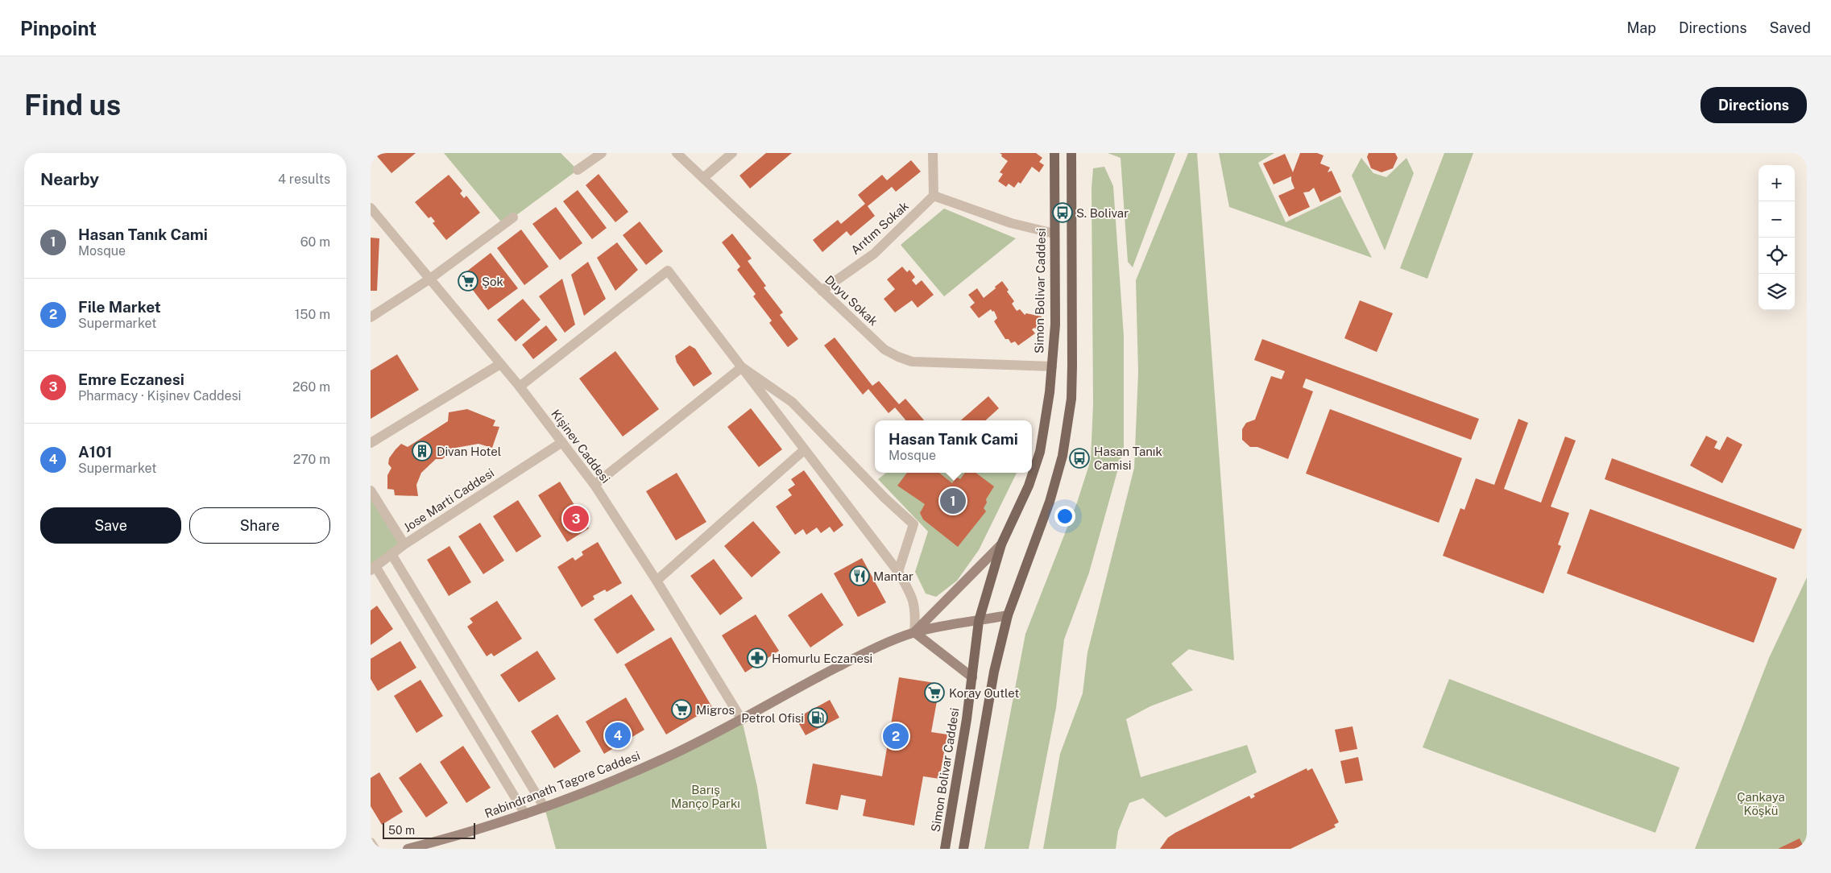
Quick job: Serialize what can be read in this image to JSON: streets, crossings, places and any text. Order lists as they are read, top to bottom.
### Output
{
  "streets": {
    "main road": ["Simon Bolivar Caddesi", "Rabindranath Tagore Caddesi"],
    "street": [
      "Arıtım Sokak",
      "Duyu Sokak",
      "Kişinev Caddesi",
      "Jose Marti Caddesi"
    ]
  },
  "crossings": [
    ["Arıtım Sokak", "Duyu Sokak"],
    ["Simon Bolivar Caddesi", "Duyu Sokak"],
    ["Simon Bolivar Caddesi", "Rabindranath Tagore Caddesi"],
    ["Kişinev Caddesi", "Jose Marti Caddesi"],
    ["Kişinev Caddesi", "Rabindranath Tagore Caddesi"]
  ],
  "parks": ["Barış Manço Parkı", "Çankaya Köşkü"],
  "places": {
    "bus stop": ["S. Bolivar", "Hasan Tanık Camisi"],
    "supermarket": ["Şok", "Koray Outlet", "Migros"],
    "building": ["Divan Hotel"],
    "restaurant": ["Mantar"],
    "pharmacy": ["Homurlu Eczanesi"],
    "fuel station": ["Petrol Ofisi"]
  },
  "scale_bar": "50 m",
  "page": {
    "header": "Pinpoint",
    "nav": ["Map", "Directions", "Saved"],
    "buttons": [
      "Directions",
      ["Save", "Share"]
    ],
    "title": "Find us",
    "heading": ["Nearby", "4 results"],
    "map_buttons": ["+", "−"],
    "list": [
      {
        "mark": "1",
        "name": "Hasan Tanık Cami",
        "note": "Mosque",
        "value": "60 m"
      },
      {
        "mark": "2",
        "name": "File Market",
        "note": "Supermarket",
        "value": "150 m"
      },
      {
        "mark": "3",
        "name": "Emre Eczanesi",
        "note": "Pharmacy · Kişinev Caddesi",
        "value": "260 m"
      },
      {
        "mark": "4",
        "name": "A101",
        "note": "Supermarket",
        "value": "270 m"
      }
    ],
    "popup": ["Hasan Tanık Cami", "Mosque"],
    "pins": [
      "1",
      "3",
      "4",
      "2"
    ],
    "scale": "50 m"
  }
}
